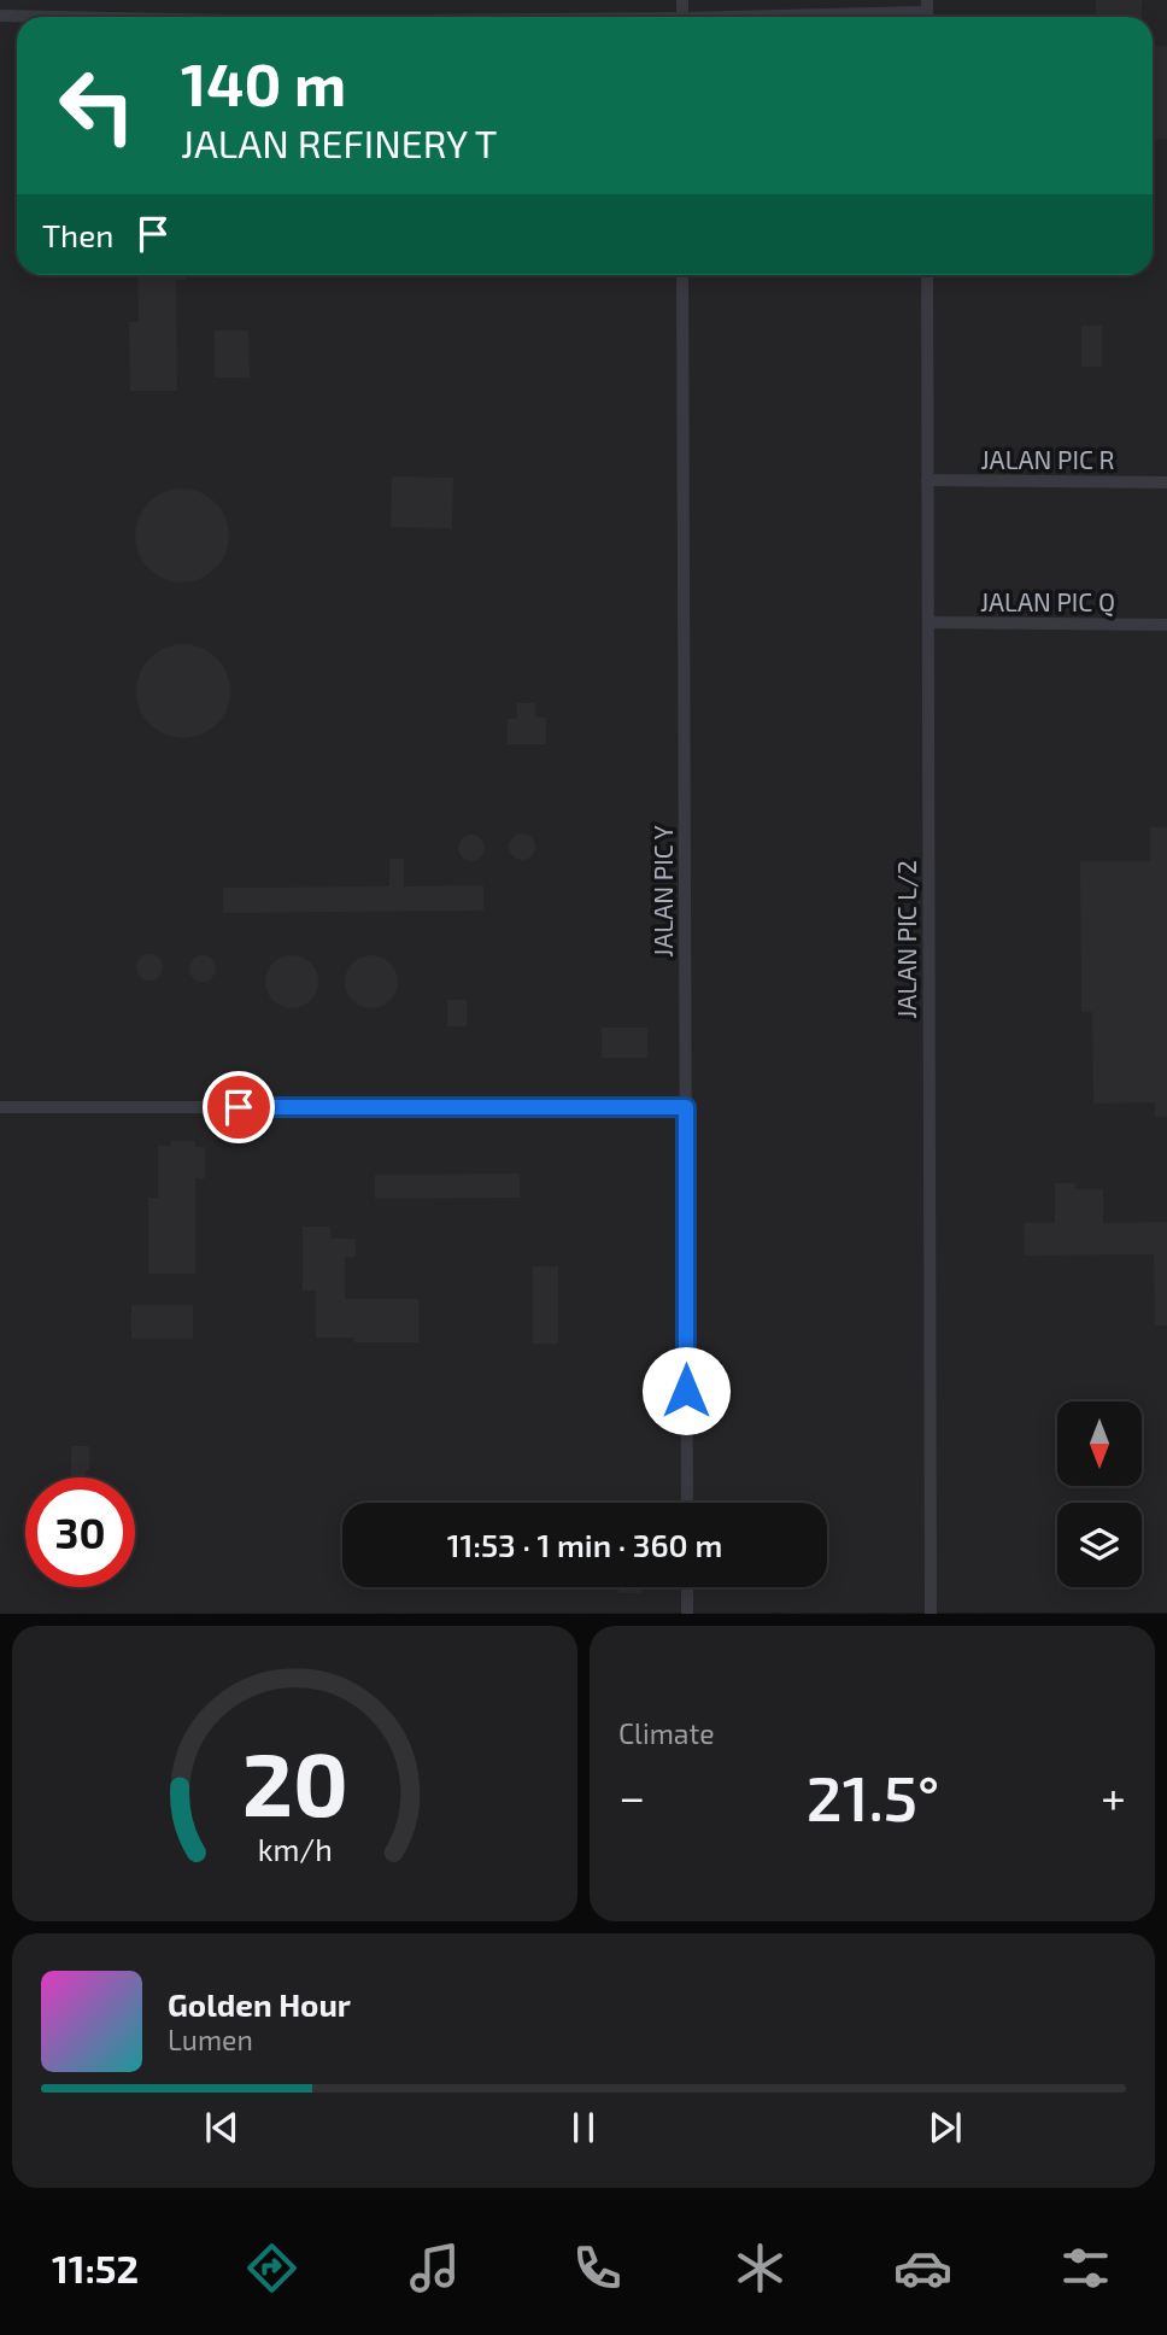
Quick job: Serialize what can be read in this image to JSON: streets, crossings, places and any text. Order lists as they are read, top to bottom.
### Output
{
  "streets": {
    "street": [
      "JALAN PIC R",
      "JALAN PIC Q",
      "JALAN PIC Y",
      "JALAN PIC L/2"
    ]
  },
  "crossings": [
    ["JALAN PIC R", "JALAN PIC L/2"],
    ["JALAN PIC Q", "JALAN PIC L/2"]
  ],
  "north": "bottom",
  "page": {
    "turn": ["140 m", "JALAN REFINERY T"],
    "then": "Then",
    "limit": "30",
    "trip": "11:53 · 1 min · 360 m",
    "tile": "Climate",
    "heat": ["−", "21.5°", "+"],
    "song": ["Golden Hour", "Lumen"],
    "tabs": "11:52",
    "gauge": ["20", "km/h"]
  }
}
